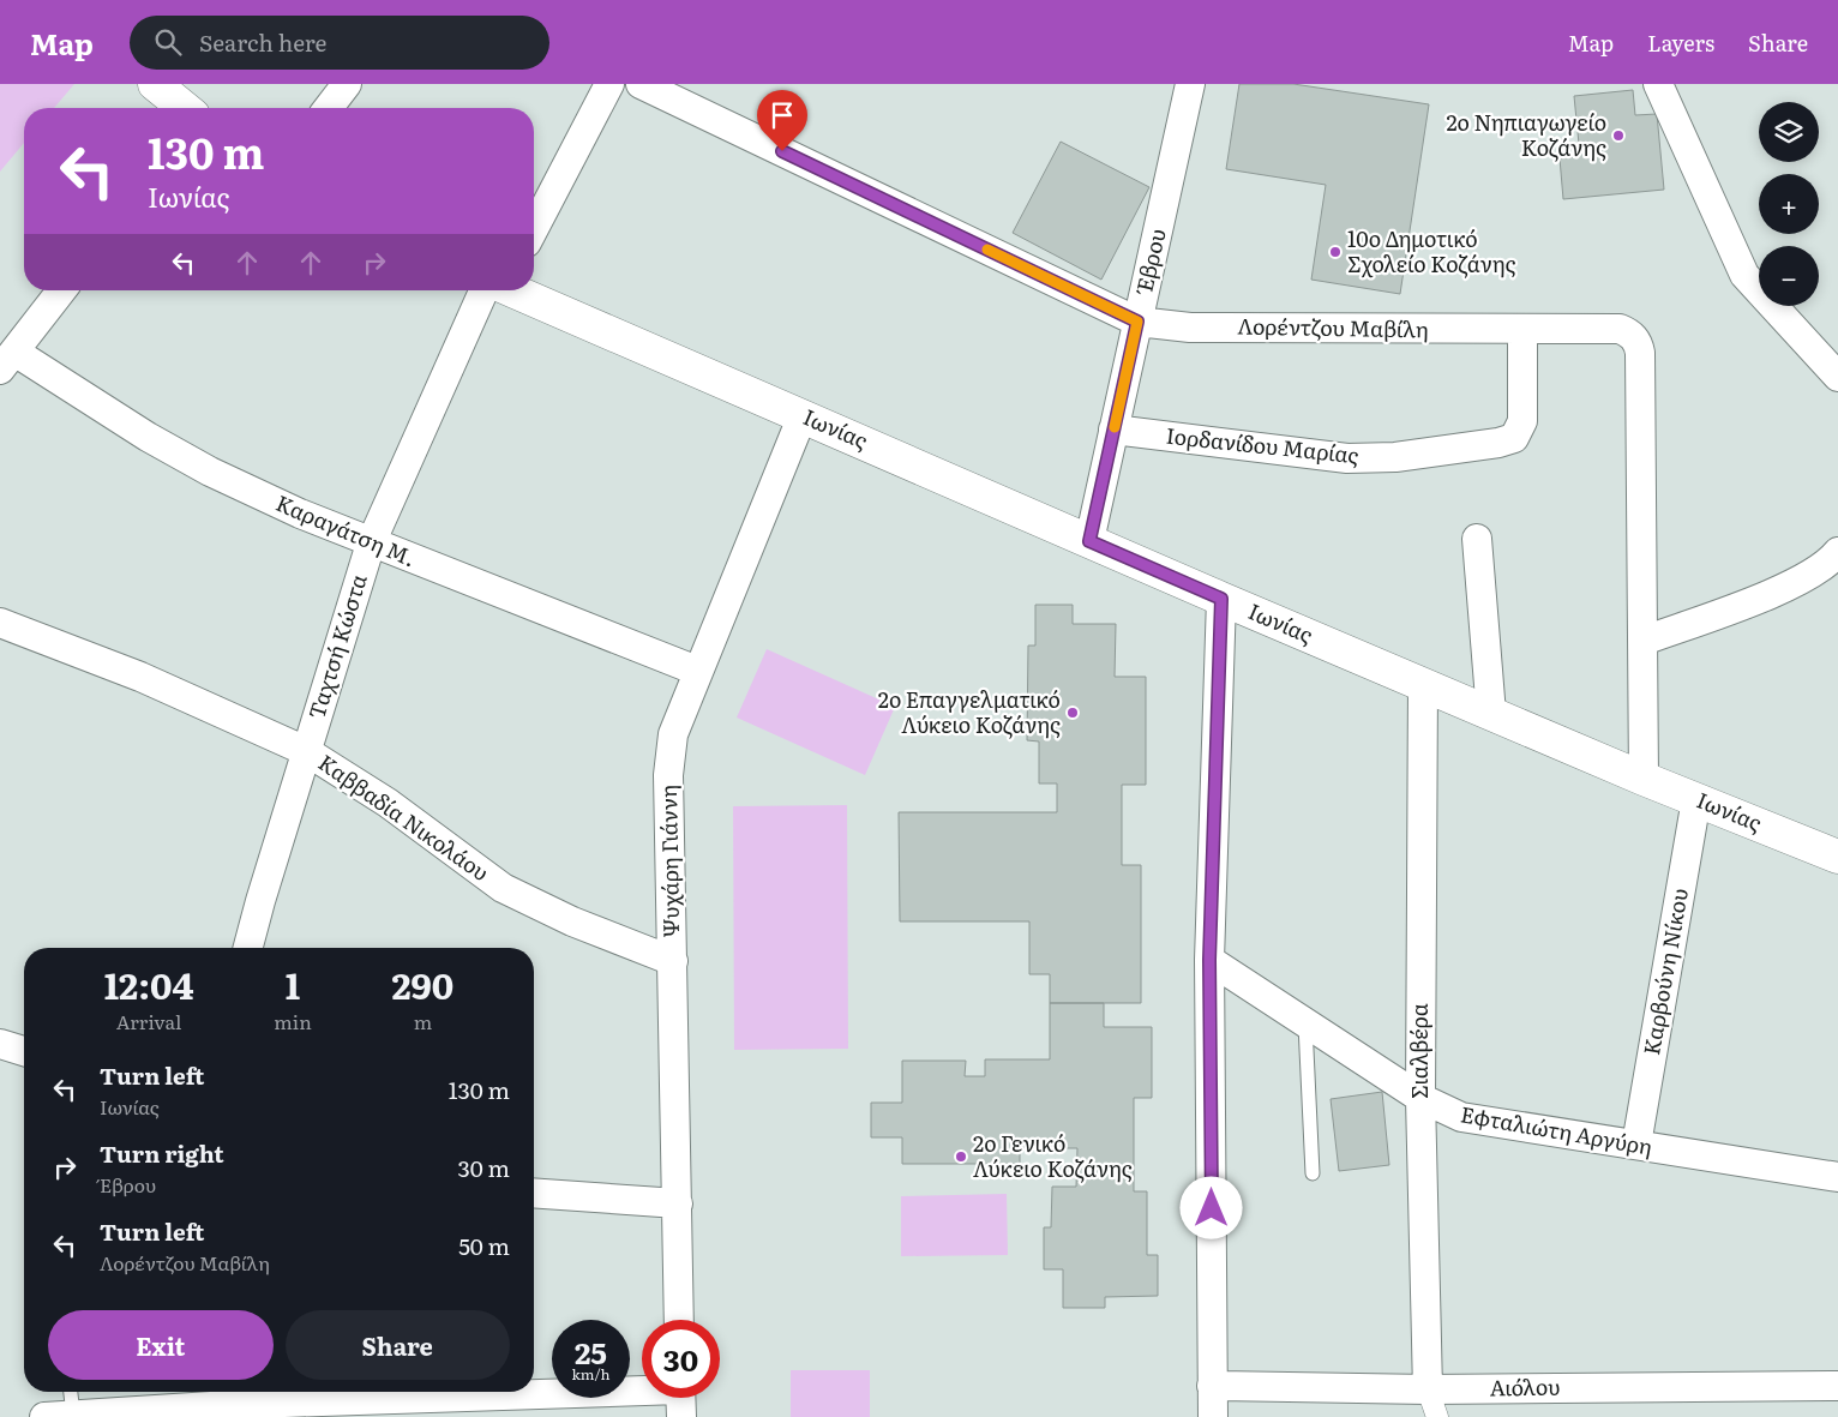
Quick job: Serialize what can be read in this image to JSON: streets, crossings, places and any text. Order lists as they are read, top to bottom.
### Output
{
  "streets": {
    "main road": ["Ιωνίας"],
    "street": [
      "Έβρου",
      "Λορέντζου Μαβίλη",
      "Ιορδανίδου Μαρίας",
      "Καραγάτση Μ.",
      "Ταχτσή Κώστα",
      "Καββαδία Νικολάου",
      "Ψυχάρη Γιάννη",
      "Καρβούνη Νίκου",
      "Σιαλβέρα",
      "Εφταλιώτη Αργύρη",
      "Αιόλου"
    ]
  },
  "crossings": [
    ["Έβρου", "Λορέντζου Μαβίλη"],
    ["Έβρου", "Ιωνίας"],
    ["Έβρου", "Ιορδανίδου Μαρίας"],
    ["Λορέντζου Μαβίλη", "Ιωνίας"],
    ["Λορέντζου Μαβίλη", "Ιορδανίδου Μαρίας"],
    ["Ιωνίας", "Ψυχάρη Γιάννη"],
    ["Ιωνίας", "Καρβούνη Νίκου"],
    ["Ιωνίας", "Σιαλβέρα"],
    ["Καραγάτση Μ.", "Ταχτσή Κώστα"],
    ["Καραγάτση Μ.", "Ψυχάρη Γιάννη"],
    ["Ταχτσή Κώστα", "Καββαδία Νικολάου"],
    ["Καββαδία Νικολάου", "Ψυχάρη Γιάννη"],
    ["Καρβούνη Νίκου", "Εφταλιώτη Αργύρη"],
    ["Σιαλβέρα", "Εφταλιώτη Αργύρη"],
    ["Σιαλβέρα", "Αιόλου"]
  ],
  "places": [
    "2ο Νηπιαγωγείο Κοζάνης",
    "10ο Δημοτικό Σχολείο Κοζάνης",
    "2ο Επαγγελματικό Λύκειο Κοζάνης",
    "2ο Γενικό Λύκειο Κοζάνης"
  ],
  "page": {
    "header": "Map",
    "search": "Search here",
    "nav": ["Map", "Layers", "Share"],
    "map_buttons": ["+", "−"],
    "turn": ["130 m", "Ιωνίας"],
    "eta": [
      "12:04",
      "Arrival",
      "1",
      "min",
      "290",
      "m"
    ],
    "list": [
      {
        "name": "Turn left",
        "note": "Ιωνίας",
        "value": "130 m"
      },
      {
        "name": "Turn right",
        "note": "Έβρου",
        "value": "30 m"
      },
      {
        "name": "Turn left",
        "note": "Λορέντζου Μαβίλη",
        "value": "50 m"
      }
    ],
    "buttons": ["Exit", "Share"],
    "speed": "25 km/h",
    "limit": "30"
  }
}
